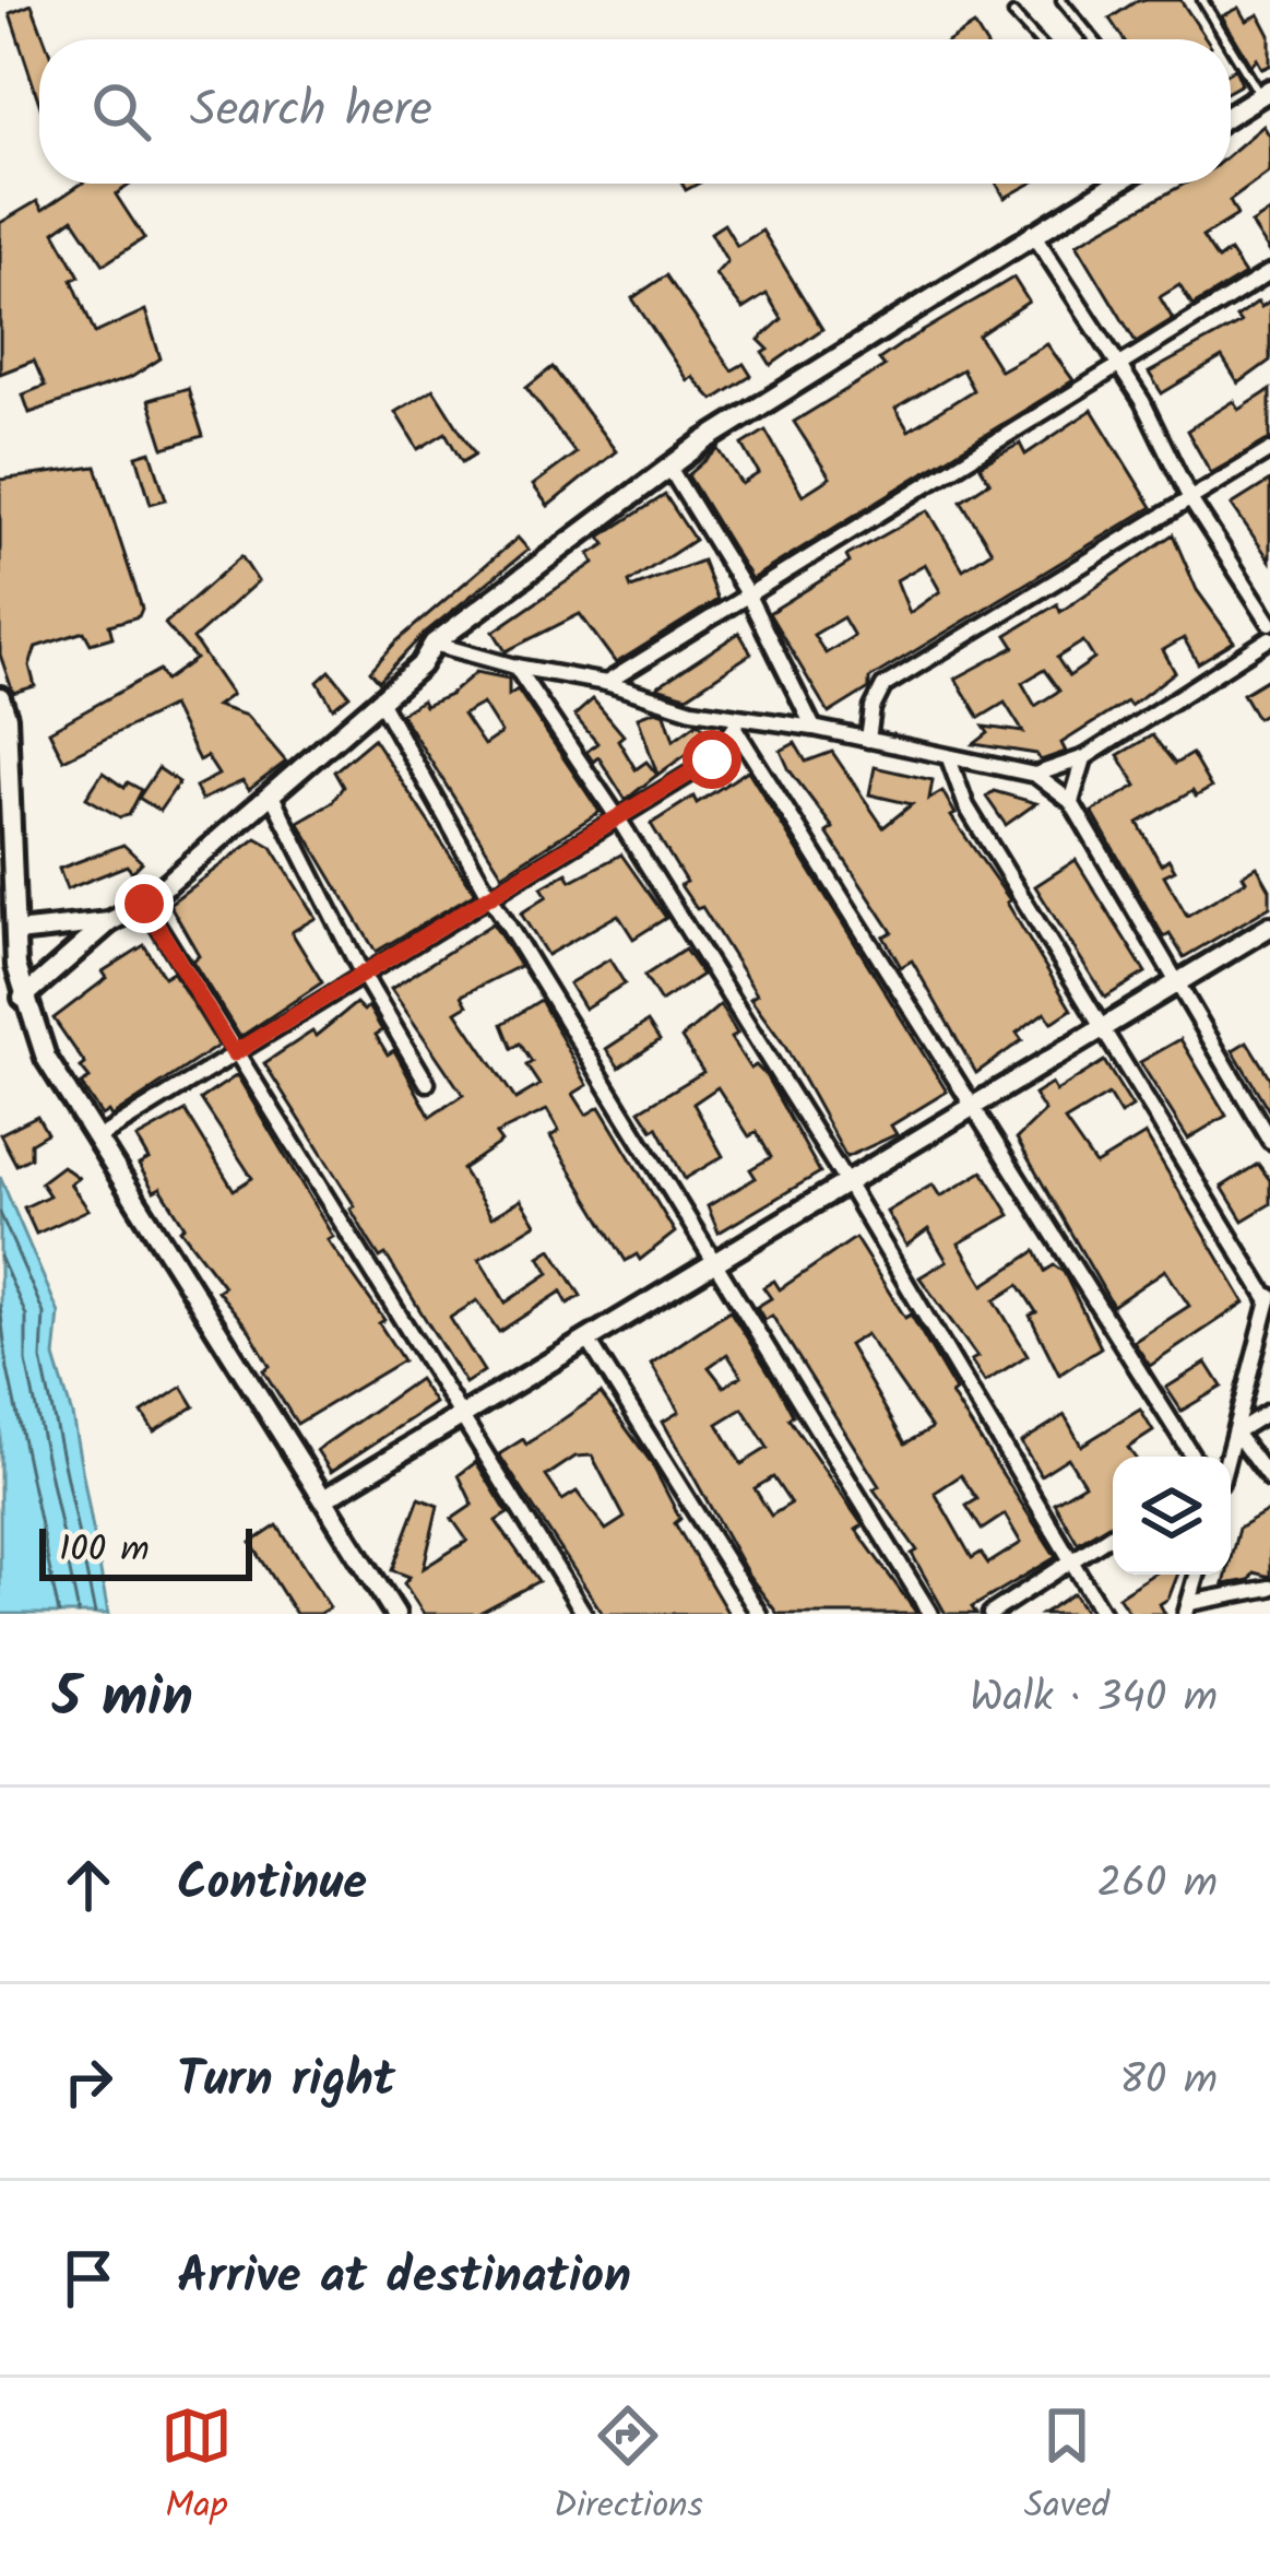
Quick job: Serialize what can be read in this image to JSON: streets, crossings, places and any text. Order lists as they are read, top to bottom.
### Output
{
  "scale_bar": "100 m",
  "page": {
    "search": "Search here",
    "scale": "100 m",
    "heading": ["5 min", "Walk · 340 m"],
    "list": [
      ["Continue", "260 m"],
      ["Turn right", "80 m"],
      "Arrive at destination"
    ],
    "nav": ["Map", "Directions", "Saved"]
  }
}
